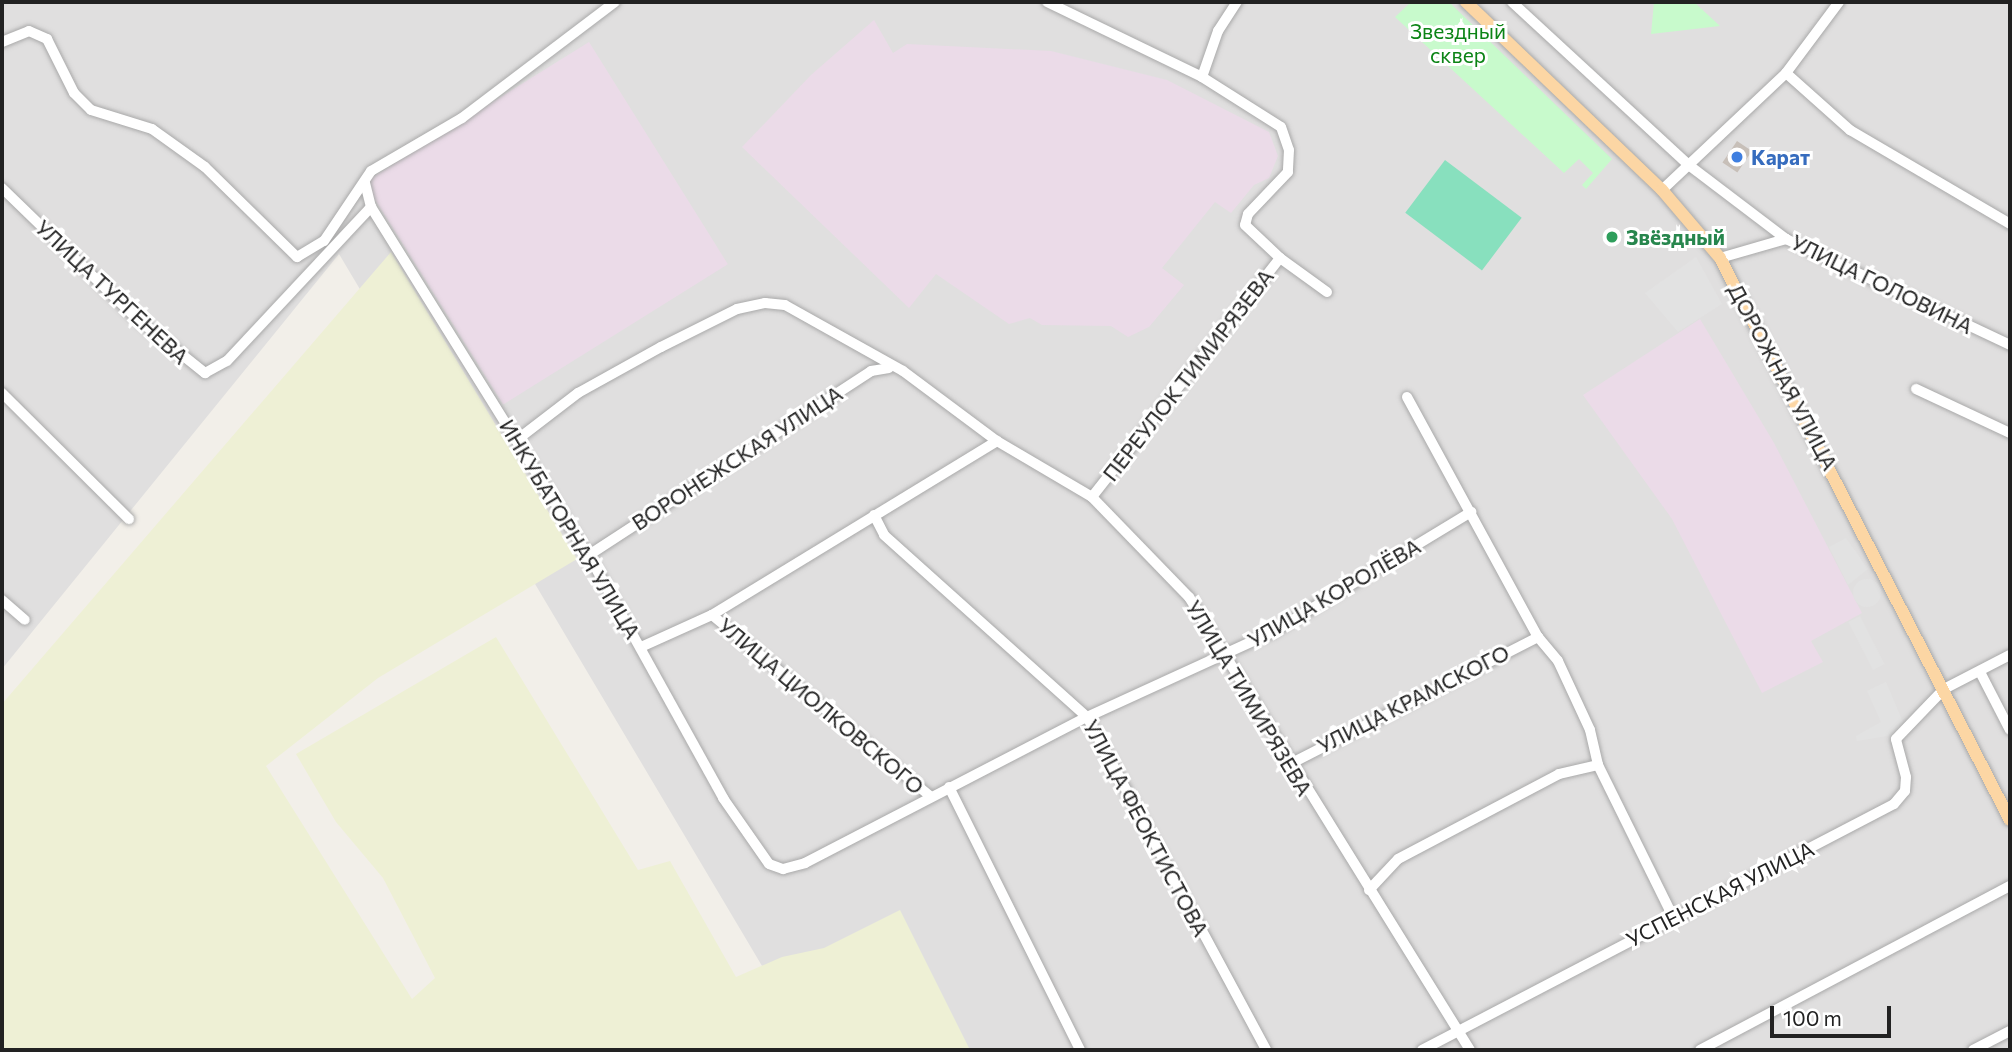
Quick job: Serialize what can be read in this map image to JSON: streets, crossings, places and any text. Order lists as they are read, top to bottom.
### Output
{
  "streets": {
    "main road": ["ДОРОЖНАЯ УЛИЦА"],
    "street": [
      "УЛИЦА ГОЛОВИНА",
      "УЛИЦА ТУРГЕНЕВА",
      "ПЕРЕУЛОК ТИМИРЯЗЕВА",
      "ВОРОНЕЖСКАЯ УЛИЦА",
      "ИНКУБАТОРНАЯ УЛИЦА",
      "УЛИЦА КОРОЛЁВА",
      "УЛИЦА ТИМИРЯЗЕВА",
      "УЛИЦА КРАМСКОГО",
      "УЛИЦА ЦИОЛКОВСКОГО",
      "УЛИЦА ФЕОКТИСТОВА",
      "УСПЕНСКАЯ УЛИЦА"
    ]
  },
  "crossings": [
    ["УЛИЦА ТУРГЕНЕВА", "ИНКУБАТОРНАЯ УЛИЦА"],
    ["ПЕРЕУЛОК ТИМИРЯЗЕВА", "УЛИЦА ТИМИРЯЗЕВА"],
    ["ДОРОЖНАЯ УЛИЦА", "УСПЕНСКАЯ УЛИЦА"],
    ["ВОРОНЕЖСКАЯ УЛИЦА", "ИНКУБАТОРНАЯ УЛИЦА"],
    ["ВОРОНЕЖСКАЯ УЛИЦА", "УЛИЦА ТИМИРЯЗЕВА"],
    ["ИНКУБАТОРНАЯ УЛИЦА", "УЛИЦА КОРОЛЁВА"],
    ["ИНКУБАТОРНАЯ УЛИЦА", "УЛИЦА ТИМИРЯЗЕВА"],
    ["УЛИЦА КОРОЛЁВА", "УЛИЦА ТИМИРЯЗЕВА"],
    ["УЛИЦА КОРОЛЁВА", "УЛИЦА ЦИОЛКОВСКОГО"],
    ["УЛИЦА КОРОЛЁВА", "УЛИЦА ФЕОКТИСТОВА"],
    ["УЛИЦА ТИМИРЯЗЕВА", "УЛИЦА КРАМСКОГО"],
    ["УЛИЦА ТИМИРЯЗЕВА", "УСПЕНСКАЯ УЛИЦА"]
  ],
  "parks": ["Звездный сквер"],
  "places": ["Карат", "Звёздный"],
  "scale_bar": "100 m"
}
